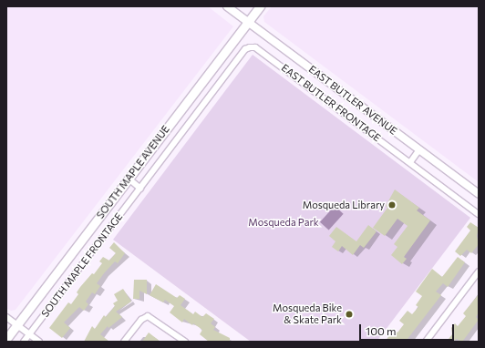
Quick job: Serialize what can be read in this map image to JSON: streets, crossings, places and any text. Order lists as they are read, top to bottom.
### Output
{
  "streets": {
    "main road": ["SOUTH MAPLE AVENUE"],
    "street": ["EAST BUTLER AVENUE", "EAST BUTLER FRONTAGE", "SOUTH MAPLE FRONTAGE"]
  },
  "crossings": [
    ["EAST BUTLER AVENUE", "SOUTH MAPLE AVENUE"],
    ["EAST BUTLER FRONTAGE", "SOUTH MAPLE FRONTAGE"]
  ],
  "parks": ["Mosqueda Park"],
  "places": ["Mosqueda Library", "Mosqueda Bike & Skate Park"],
  "scale_bar": "100 m"
}
